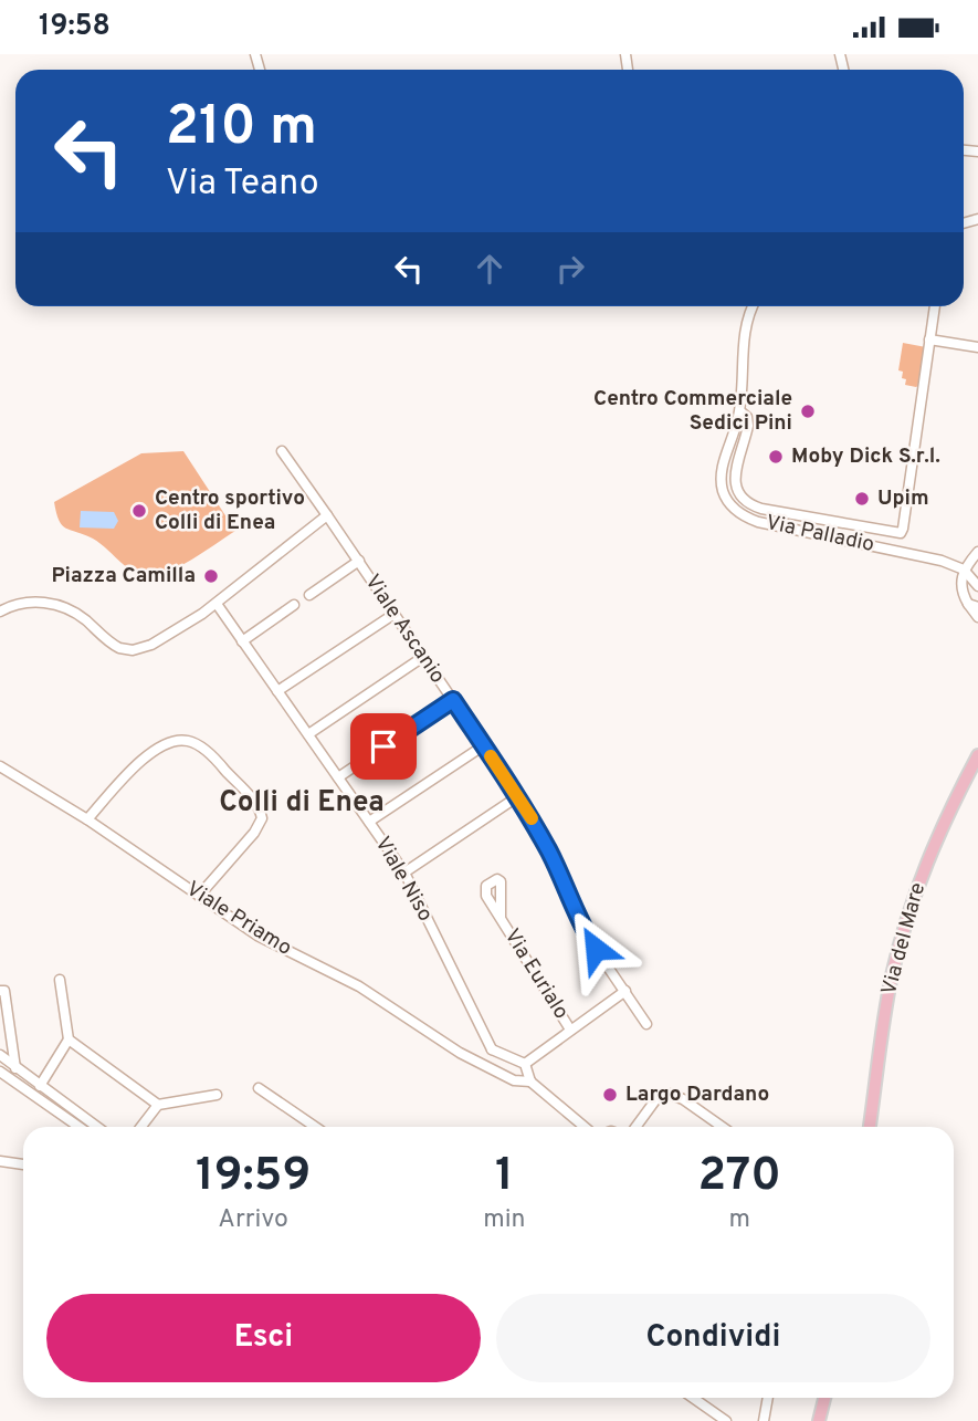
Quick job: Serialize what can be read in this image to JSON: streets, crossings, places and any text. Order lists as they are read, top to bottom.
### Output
{
  "streets": {
    "main road": ["Via del Mare"],
    "street": [
      "Via Palladio",
      "Viale Ascanio",
      "Viale Niso",
      "Viale Priamo",
      "Via Eurialo"
    ]
  },
  "districts": ["Colli di Enea"],
  "places": [
    "Centro Commerciale Sedici Pini",
    "Moby Dick S.r.l.",
    "Upim",
    "Centro sportivo Colli di Enea",
    "Piazza Camilla",
    "Largo Dardano"
  ],
  "page": {
    "status": "19:58",
    "turn": ["210 m", "Via Teano"],
    "eta": [
      "19:59",
      "Arrivo",
      "1",
      "min",
      "270",
      "m"
    ],
    "buttons": ["Esci", "Condividi"]
  }
}
